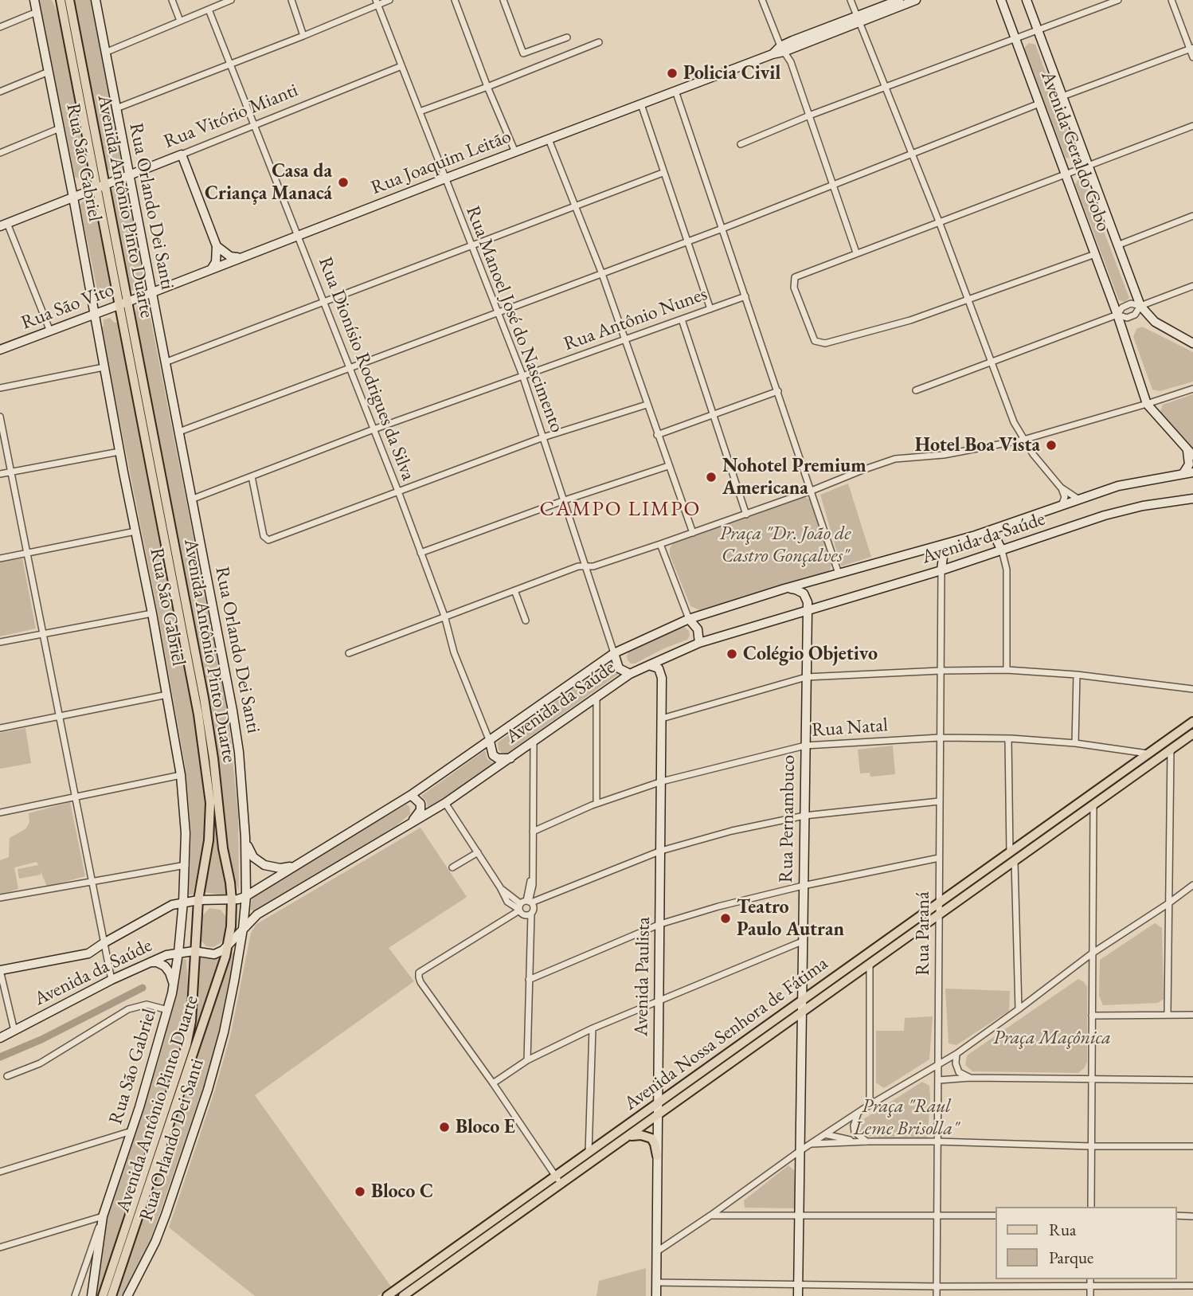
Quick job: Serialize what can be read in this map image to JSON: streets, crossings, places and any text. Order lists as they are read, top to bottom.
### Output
{
  "streets": {
    "main road": [
      "Rua Vitório Mianti",
      "Avenida Geraldo Gobo",
      "Rua São Gabriel",
      "Rua Joaquim Leitão",
      "Avenida Antônio Pinto Duarte",
      "Rua Orlando Dei Santi",
      "Rua São Vito",
      "Avenida da Saúde",
      "Rua Pernambuco",
      "Avenida Paulista",
      "Avenida Nossa Senhora de Fátima"
    ],
    "street": [
      "Rua Manoel José do Nascimento",
      "Rua Antônio Nunes",
      "Rua Dionísio Rodrigues da Silva",
      "Rua Natal",
      "Rua Paraná"
    ]
  },
  "crossings": [
    ["Rua Vitório Mianti", "Rua São Gabriel"],
    ["Rua Vitório Mianti", "Avenida Antônio Pinto Duarte"],
    ["Rua Vitório Mianti", "Rua Orlando Dei Santi"],
    ["Rua Vitório Mianti", "Rua Manoel José do Nascimento"],
    ["Rua Vitório Mianti", "Rua Dionísio Rodrigues da Silva"],
    ["Rua São Gabriel", "Rua São Vito"],
    ["Rua São Gabriel", "Avenida da Saúde"],
    ["Rua Joaquim Leitão", "Rua São Vito"],
    ["Rua Joaquim Leitão", "Rua Manoel José do Nascimento"],
    ["Rua Joaquim Leitão", "Rua Dionísio Rodrigues da Silva"],
    ["Avenida Antônio Pinto Duarte", "Rua São Vito"],
    ["Avenida Antônio Pinto Duarte", "Avenida da Saúde"],
    ["Rua Orlando Dei Santi", "Rua São Vito"],
    ["Rua Orlando Dei Santi", "Rua Antônio Nunes"],
    ["Rua Orlando Dei Santi", "Avenida da Saúde"],
    ["Rua Manoel José do Nascimento", "Rua Antônio Nunes"],
    ["Rua Manoel José do Nascimento", "Avenida da Saúde"],
    ["Rua Antônio Nunes", "Rua Dionísio Rodrigues da Silva"],
    ["Rua Dionísio Rodrigues da Silva", "Avenida da Saúde"],
    ["Avenida da Saúde", "Rua Pernambuco"],
    ["Avenida da Saúde", "Rua Paraná"],
    ["Avenida da Saúde", "Avenida Paulista"],
    ["Rua Natal", "Rua Pernambuco"],
    ["Rua Natal", "Rua Paraná"],
    ["Rua Natal", "Avenida Paulista"],
    ["Rua Natal", "Avenida Nossa Senhora de Fátima"],
    ["Rua Pernambuco", "Avenida Nossa Senhora de Fátima"],
    ["Rua Paraná", "Avenida Nossa Senhora de Fátima"],
    ["Avenida Paulista", "Avenida Nossa Senhora de Fátima"]
  ],
  "districts": ["CAMPO LIMPO"],
  "parks": ["Praça \"Dr. João de Castro Gonçalves\"", "Praça Maçônica", "Praça \"Raul Leme Brisolla\""],
  "places": [
    "Policia Civil",
    "Casa da Criança Manacá",
    "Hotel Boa Vista",
    "Nohotel Premium Americana",
    "Colégio Objetivo",
    "Teatro Paulo Autran",
    "Bloco E",
    "Bloco C"
  ],
  "legend": ["Rua", "Parque"]
}
